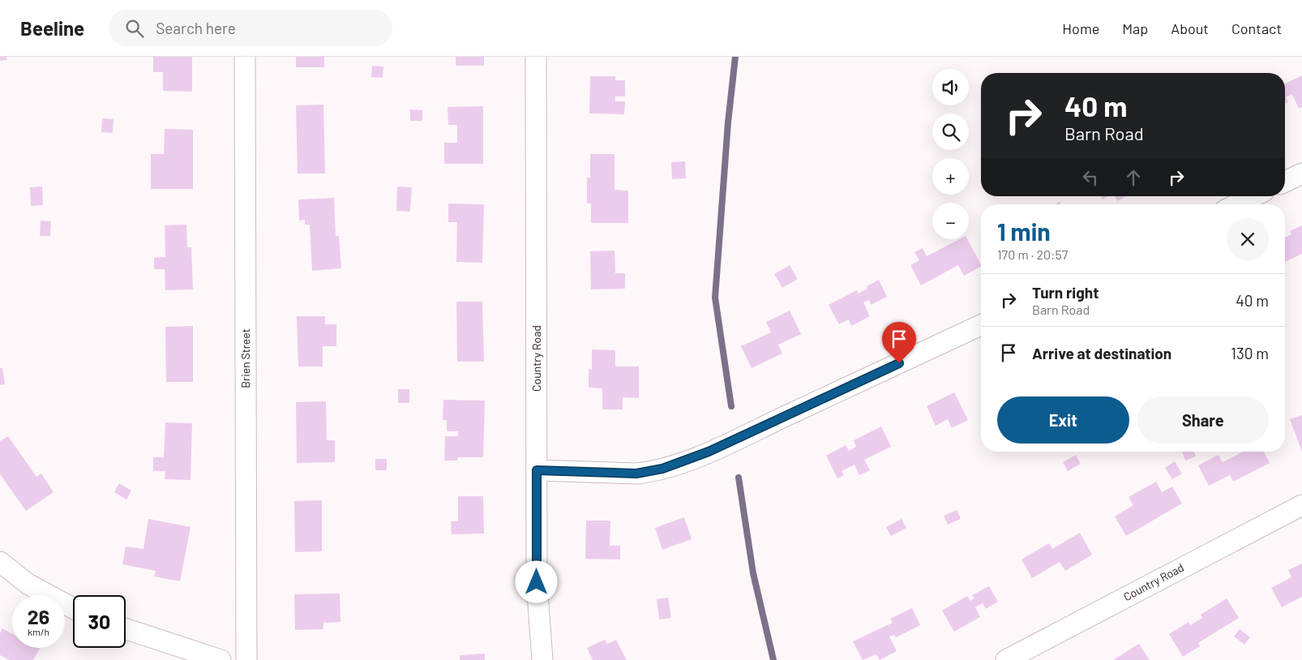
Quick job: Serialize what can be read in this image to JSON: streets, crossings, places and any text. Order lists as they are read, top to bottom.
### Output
{
  "streets": {
    "street": ["Brien Street", "Country Road"]
  },
  "page": {
    "header": "Beeline",
    "search": "Search here",
    "nav": [
      "Home",
      "Map",
      "About",
      "Contact"
    ],
    "map_buttons": ["+", "−"],
    "turn": ["40 m", "Barn Road"],
    "heading": ["1 min", "170 m · 20:57"],
    "list": [
      {
        "name": "Turn right",
        "note": "Barn Road",
        "value": "40 m"
      },
      {
        "name": "Arrive at destination",
        "value": "130 m"
      }
    ],
    "buttons": ["Exit", "Share"],
    "speed": "26 km/h",
    "limit": "30"
  }
}
